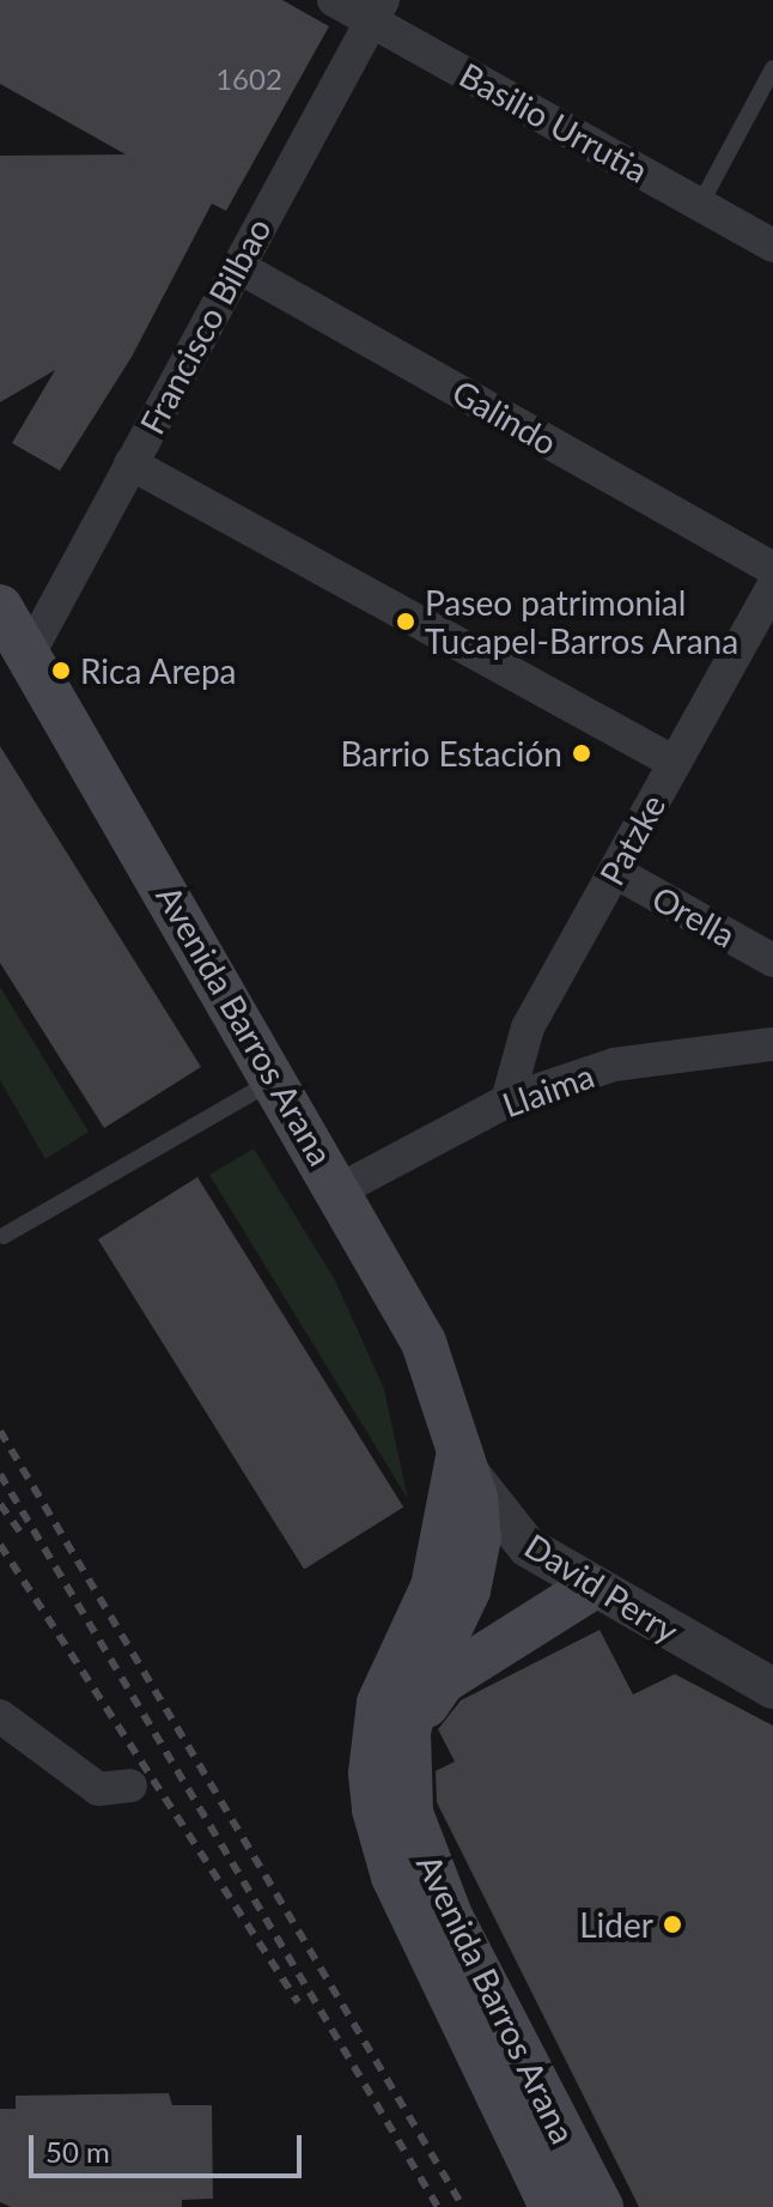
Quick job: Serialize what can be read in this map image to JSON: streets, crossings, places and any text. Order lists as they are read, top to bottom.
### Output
{
  "streets": {
    "main road": ["Avenida Barros Arana"],
    "street": [
      "Basilio Urrutia",
      "Francisco Bilbao",
      "Galindo",
      "Patzke",
      "Orella",
      "Llaima",
      "David Perry"
    ]
  },
  "crossings": [
    ["Basilio Urrutia", "Francisco Bilbao"],
    ["Francisco Bilbao", "Galindo"],
    ["Francisco Bilbao", "Avenida Barros Arana"],
    ["Patzke", "Orella"],
    ["Patzke", "Llaima"],
    ["Avenida Barros Arana", "Llaima"],
    ["Avenida Barros Arana", "David Perry"]
  ],
  "places": [
    "Paseo patrimonial Tucapel-Barros Arana",
    "Rica Arepa",
    "Barrio Estación",
    "Lider"
  ],
  "house_numbers": ["1602"],
  "scale_bar": "50 m"
}
